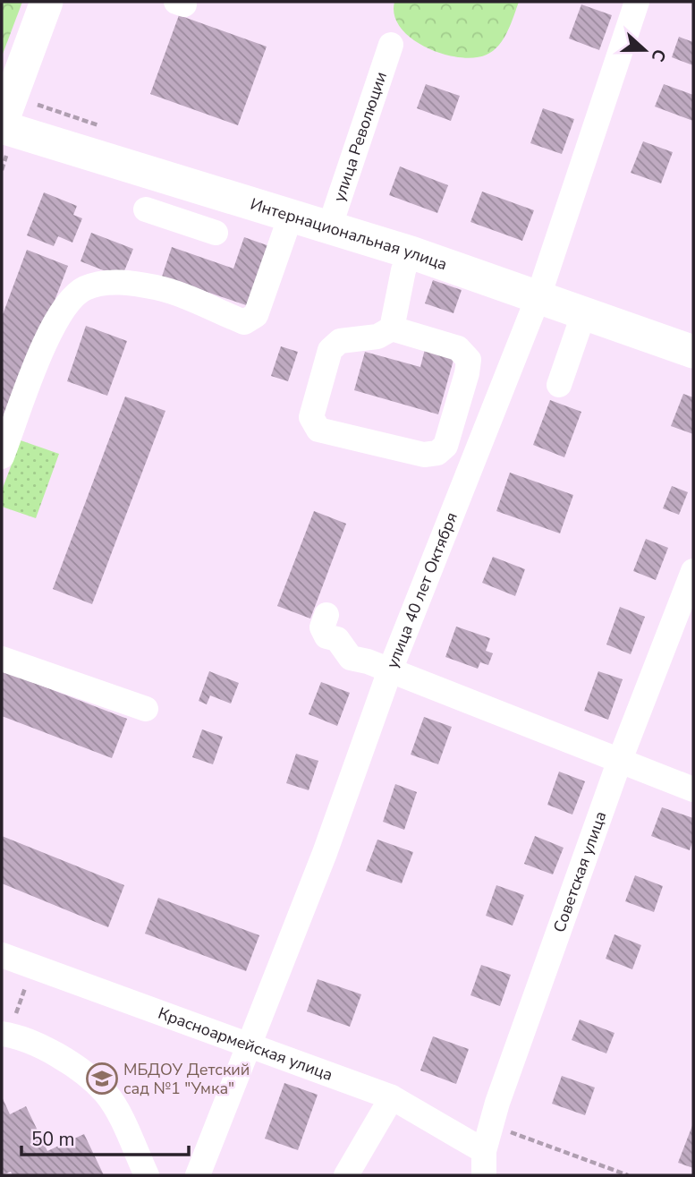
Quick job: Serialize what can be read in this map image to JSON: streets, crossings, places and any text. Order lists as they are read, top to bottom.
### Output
{
  "streets": {
    "main road": ["Интернациональная улица"],
    "street": [
      "улица Революции",
      "улица 40 лет Октября",
      "Советская улица",
      "Красноармейская улица"
    ]
  },
  "crossings": [
    ["улица Революции", "Интернациональная улица"],
    ["Интернациональная улица", "улица 40 лет Октября"],
    ["улица 40 лет Октября", "Красноармейская улица"],
    ["Советская улица", "Красноармейская улица"]
  ],
  "places": {
    "school or university": ["МБДОУ Детский сад №1 \"Умка\""]
  },
  "scale_bar": "50 m",
  "north": "right"
}
